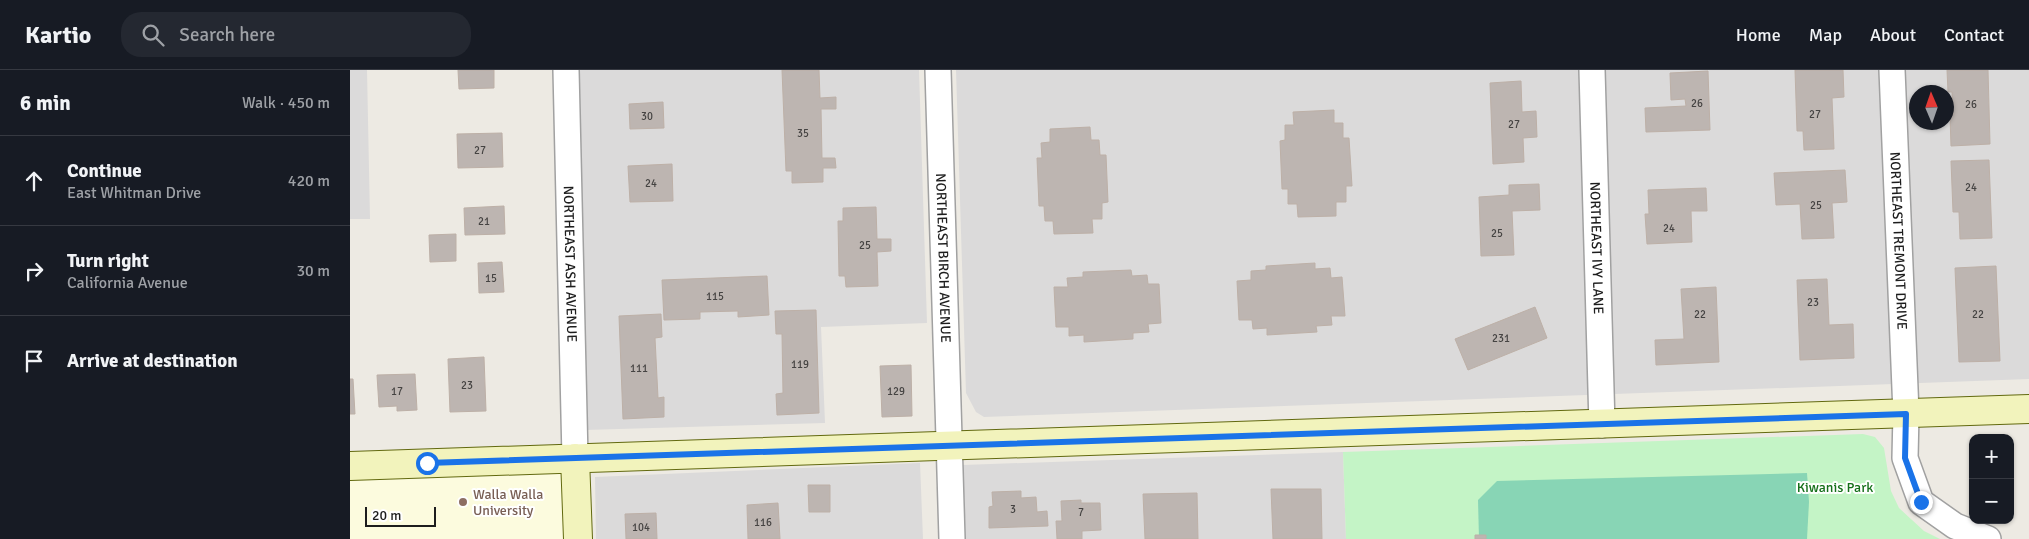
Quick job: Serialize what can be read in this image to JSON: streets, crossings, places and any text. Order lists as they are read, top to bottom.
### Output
{
  "streets": {
    "street": [
      "NORTHEAST TREMONT DRIVE",
      "NORTHEAST IVY LANE",
      "NORTHEAST BIRCH AVENUE",
      "NORTHEAST ASH AVENUE"
    ]
  },
  "parks": ["Kiwanis Park"],
  "places": ["Walla Walla University"],
  "house_numbers": [
    "26",
    "26",
    "27",
    "30",
    "27",
    "35",
    "27",
    "24",
    "24",
    "25",
    "21",
    "24",
    "25",
    "25",
    "15",
    "115",
    "23",
    "22",
    "22",
    "231",
    "119",
    "111",
    "23",
    "17",
    "129",
    "3",
    "7",
    "116",
    "104"
  ],
  "scale_bar": "20 m",
  "north": "top",
  "page": {
    "header": "Kartio",
    "search": "Search here",
    "nav": [
      "Home",
      "Map",
      "About",
      "Contact"
    ],
    "heading": ["6 min", "Walk · 450 m"],
    "list": [
      ["Continue", "East Whitman Drive", "420 m"],
      ["Turn right", "California Avenue", "30 m"],
      "Arrive at destination"
    ],
    "map_buttons": ["+", "−"],
    "scale": "20 m"
  }
}
